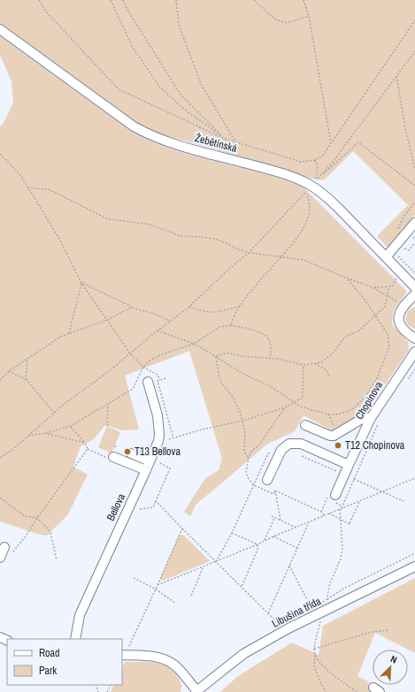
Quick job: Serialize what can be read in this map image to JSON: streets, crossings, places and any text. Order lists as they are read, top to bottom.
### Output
{
  "streets": {
    "street": [
      "Žebětínská",
      "Chopinova",
      "Bellova",
      "Libušina třída"
    ]
  },
  "places": ["T12 Chopinova", "T13 Bellova"],
  "legend": ["Road", "Park"],
  "north": "top right"
}
